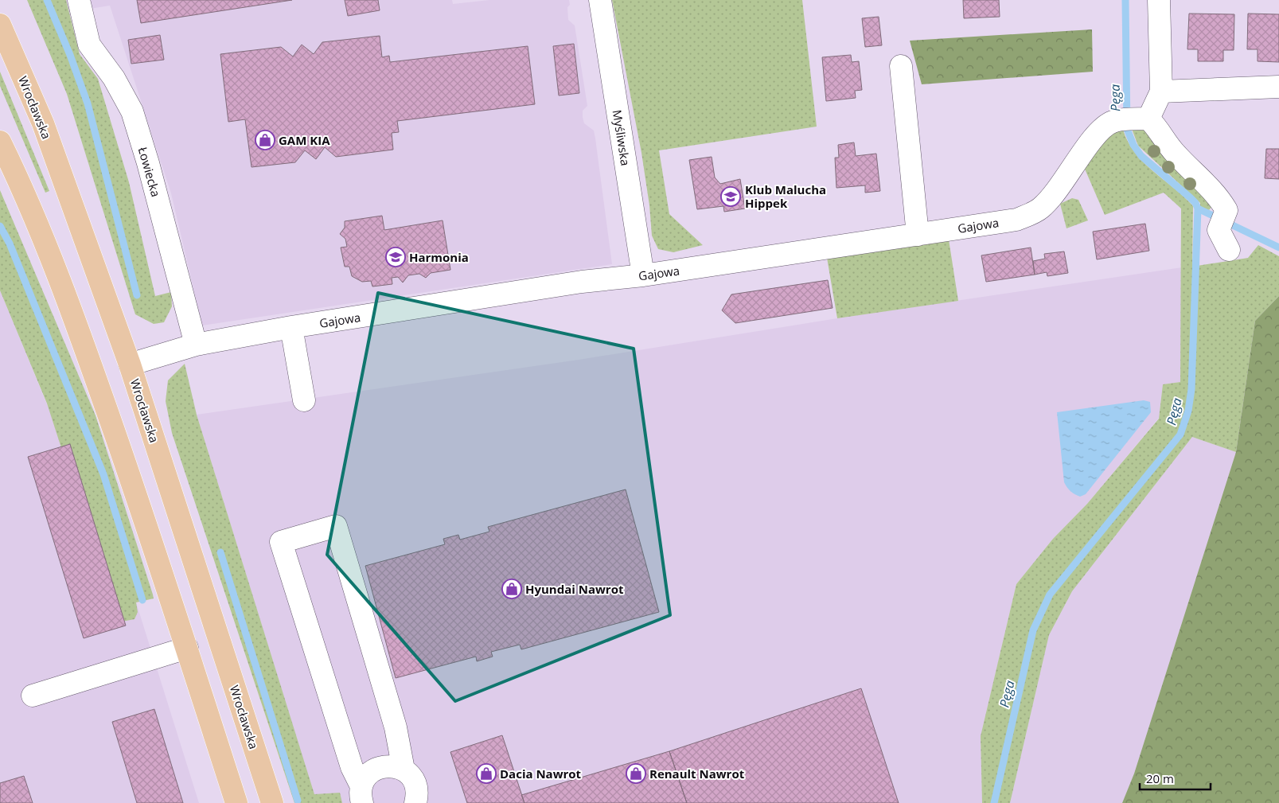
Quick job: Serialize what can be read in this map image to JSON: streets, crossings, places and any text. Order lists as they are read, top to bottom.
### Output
{
  "streets": {
    "main road": ["Wrocławska"],
    "street": ["Myśliwska", "Łowiecka", "Gajowa"]
  },
  "crossings": [
    ["Wrocławska", "Gajowa"],
    ["Myśliwska", "Gajowa"],
    ["Łowiecka", "Gajowa"]
  ],
  "water": ["Pęga"],
  "places": {
    "shop": [
      "GAM KIA",
      "Hyundai Nawrot",
      "Dacia Nawrot",
      "Renault Nawrot"
    ],
    "school or university": ["Klub Malucha Hippek", "Harmonia"]
  },
  "scale_bar": "20 m"
}
